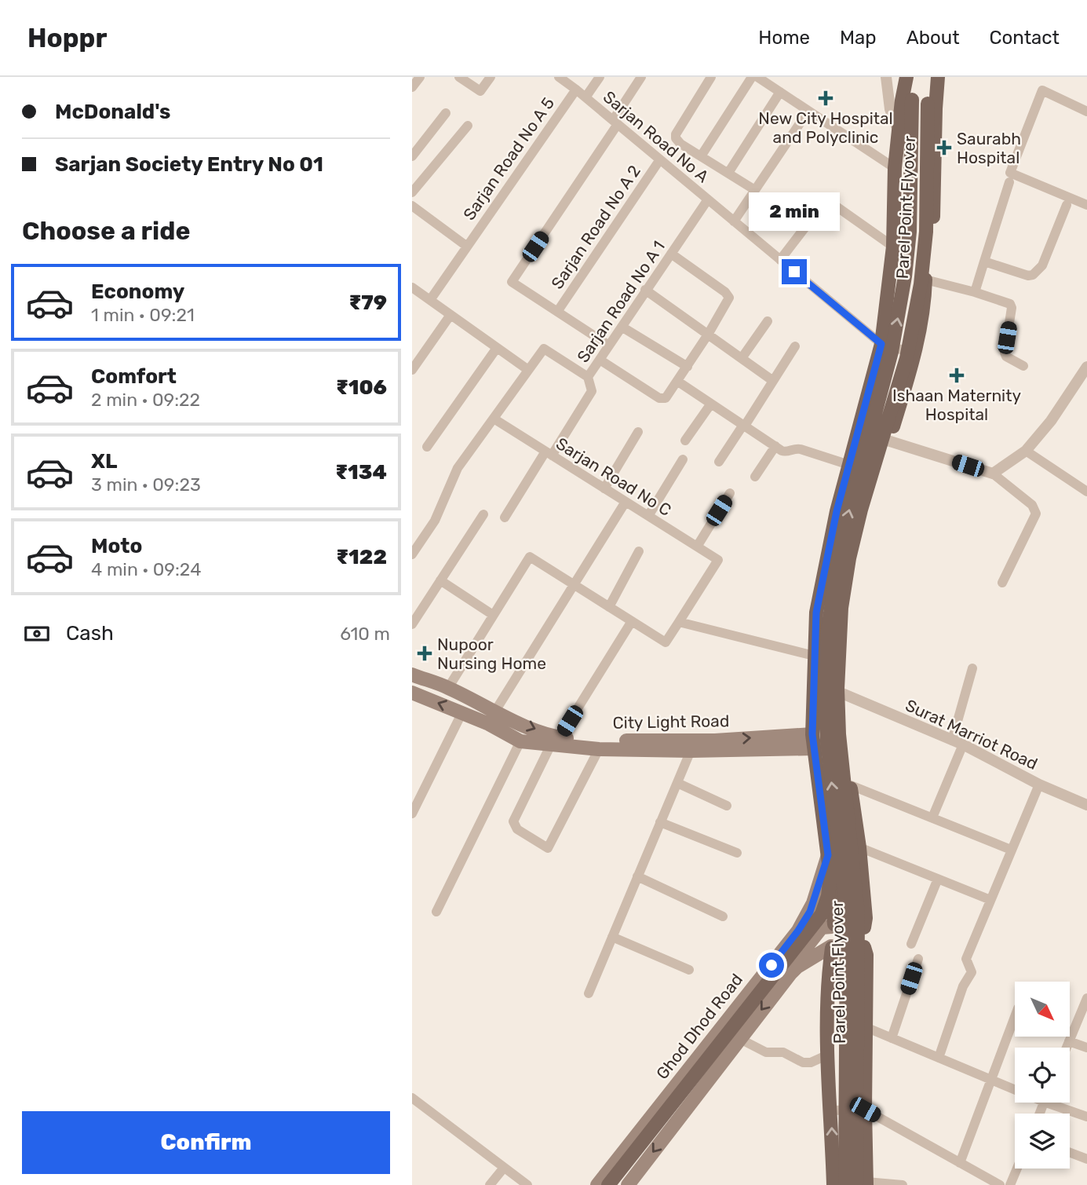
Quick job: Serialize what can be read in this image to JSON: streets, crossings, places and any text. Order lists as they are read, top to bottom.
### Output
{
  "streets": {
    "main road": ["Parel Point Flyover", "City Light Road", "Ghod Dhod Road"],
    "street": [
      "Sarjan Road No A",
      "Sarjan Road No A 5",
      "Sarjan Road No A 2",
      "Sarjan Road No A 1",
      "Sarjan Road No C",
      "Surat Marriot Road"
    ]
  },
  "crossings": [
    ["Sarjan Road No A", "Sarjan Road No A 5"],
    ["Sarjan Road No A", "Sarjan Road No A 2"],
    ["Sarjan Road No A", "Sarjan Road No A 1"]
  ],
  "places": {
    "health": [
      "New City Hospital and Polyclinic",
      "Saurabh Hospital",
      "Ishaan Maternity Hospital",
      "Nupoor Nursing Home"
    ]
  },
  "north": "bottom right",
  "page": {
    "header": "Hoppr",
    "nav": [
      "Home",
      "Map",
      "About",
      "Contact"
    ],
    "banner": ["McDonald's", "Sarjan Society Entry No 01"],
    "bubble": "2 min",
    "heading": "Choose a ride",
    "list": [
      {
        "name": "Economy",
        "note": "1 min · 09:21",
        "value": "₹79"
      },
      {
        "name": "Comfort",
        "note": "2 min · 09:22",
        "value": "₹106"
      },
      {
        "name": "XL",
        "note": "3 min · 09:23",
        "value": "₹134"
      },
      {
        "name": "Moto",
        "note": "4 min · 09:24",
        "value": "₹122"
      }
    ],
    "pay": ["Cash", "610 m"],
    "buttons": "Confirm"
  }
}
